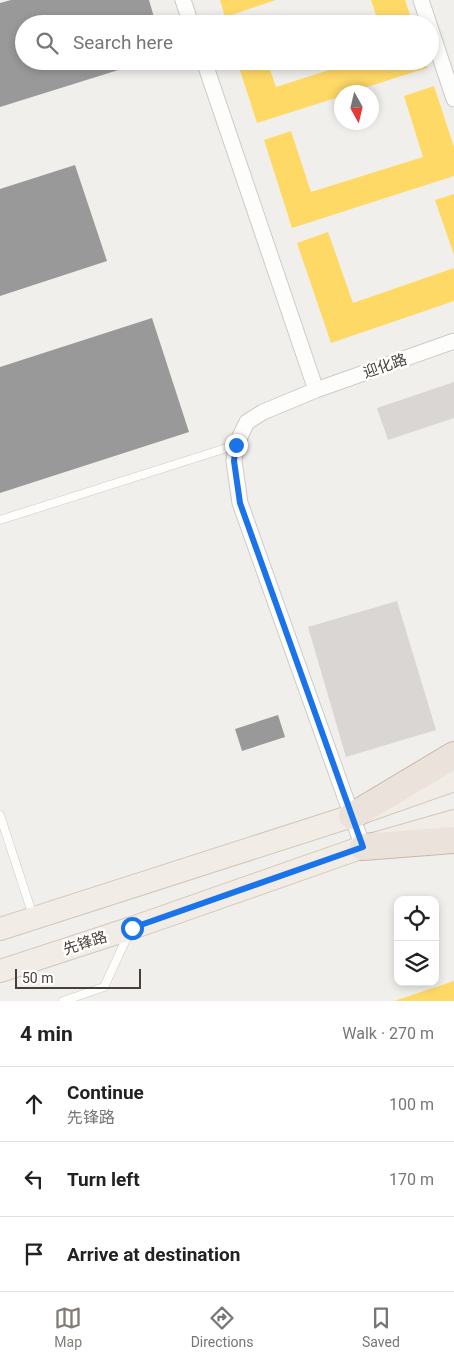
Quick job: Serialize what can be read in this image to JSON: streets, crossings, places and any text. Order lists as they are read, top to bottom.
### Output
{
  "streets": {
    "main road": ["先锋路"],
    "street": ["迎化路"]
  },
  "scale_bar": "50 m",
  "north": "bottom",
  "page": {
    "search": "Search here",
    "scale": "50 m",
    "heading": ["4 min", "Walk · 270 m"],
    "list": [
      ["Continue", "先锋路", "100 m"],
      ["Turn left", "170 m"],
      "Arrive at destination"
    ],
    "nav": ["Map", "Directions", "Saved"]
  }
}
